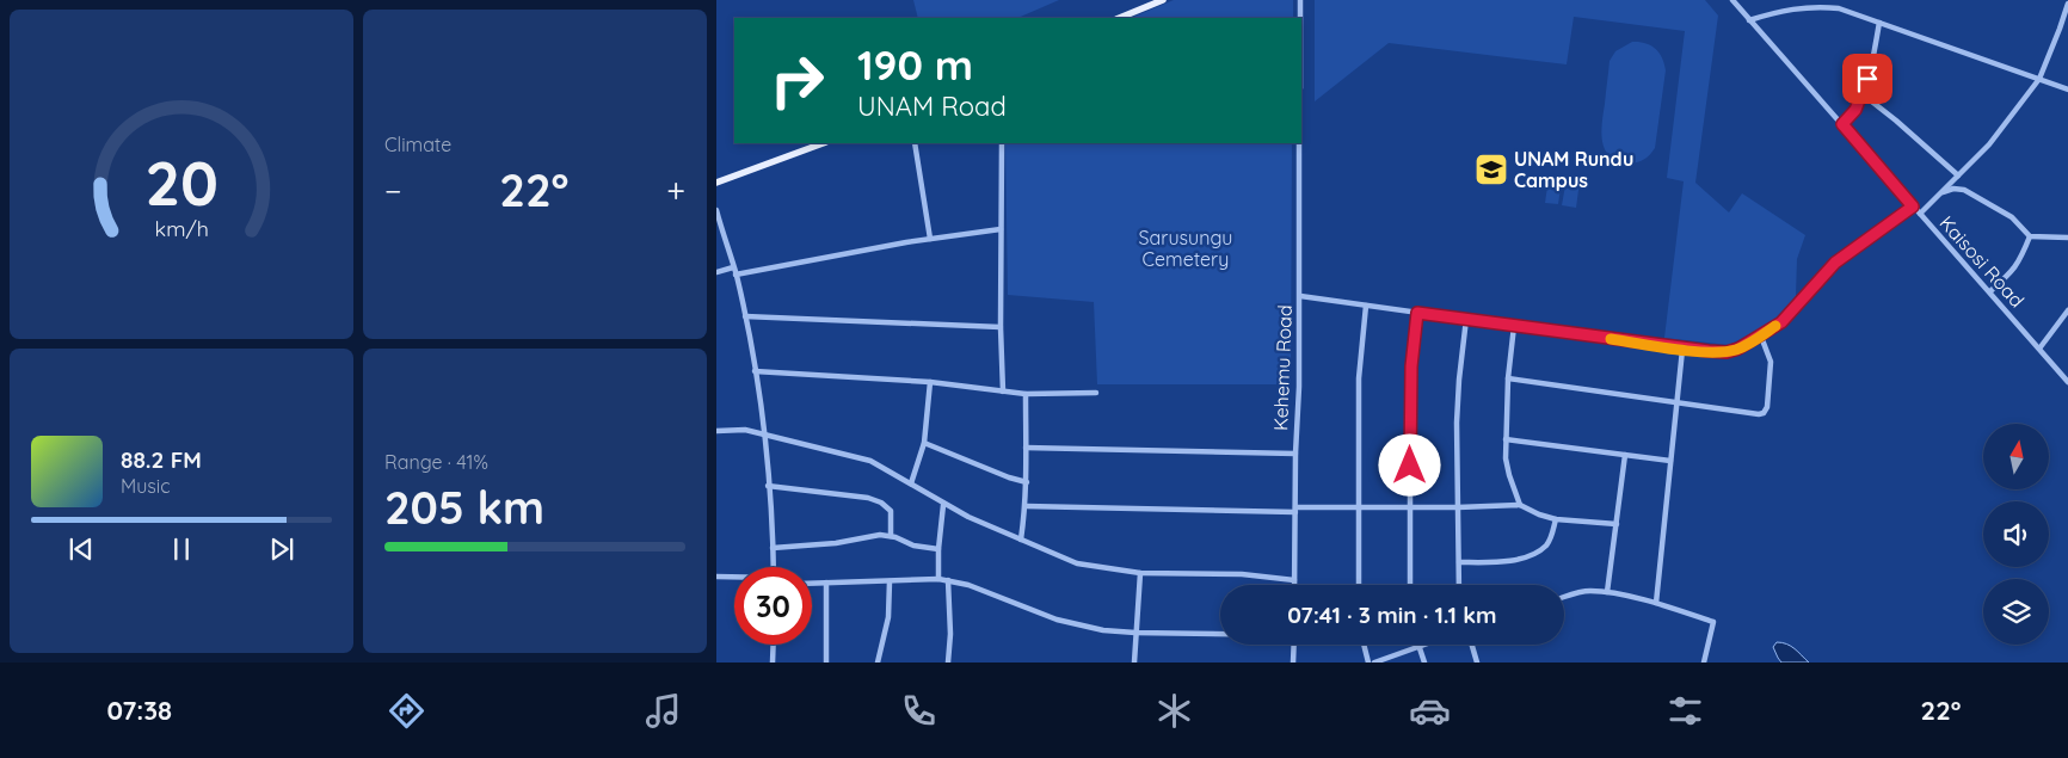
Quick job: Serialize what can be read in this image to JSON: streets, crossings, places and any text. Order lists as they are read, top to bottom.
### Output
{
  "streets": {
    "street": ["Kaisosi Road", "Kehemu Road"]
  },
  "parks": ["Sarusungu Cemetery"],
  "places": {
    "school or university": ["UNAM Rundu Campus"]
  },
  "north": "top",
  "page": {
    "tile": [
      "Climate",
      ["Range · 41%", "205 km"]
    ],
    "turn": ["190 m", "UNAM Road"],
    "heat": ["−", "22°", "+"],
    "song": ["88.2 FM", "Music"],
    "limit": "30",
    "trip": "07:41 · 3 min · 1.1 km",
    "tabs": ["07:38", "22°"],
    "gauge": ["20", "km/h"]
  }
}
